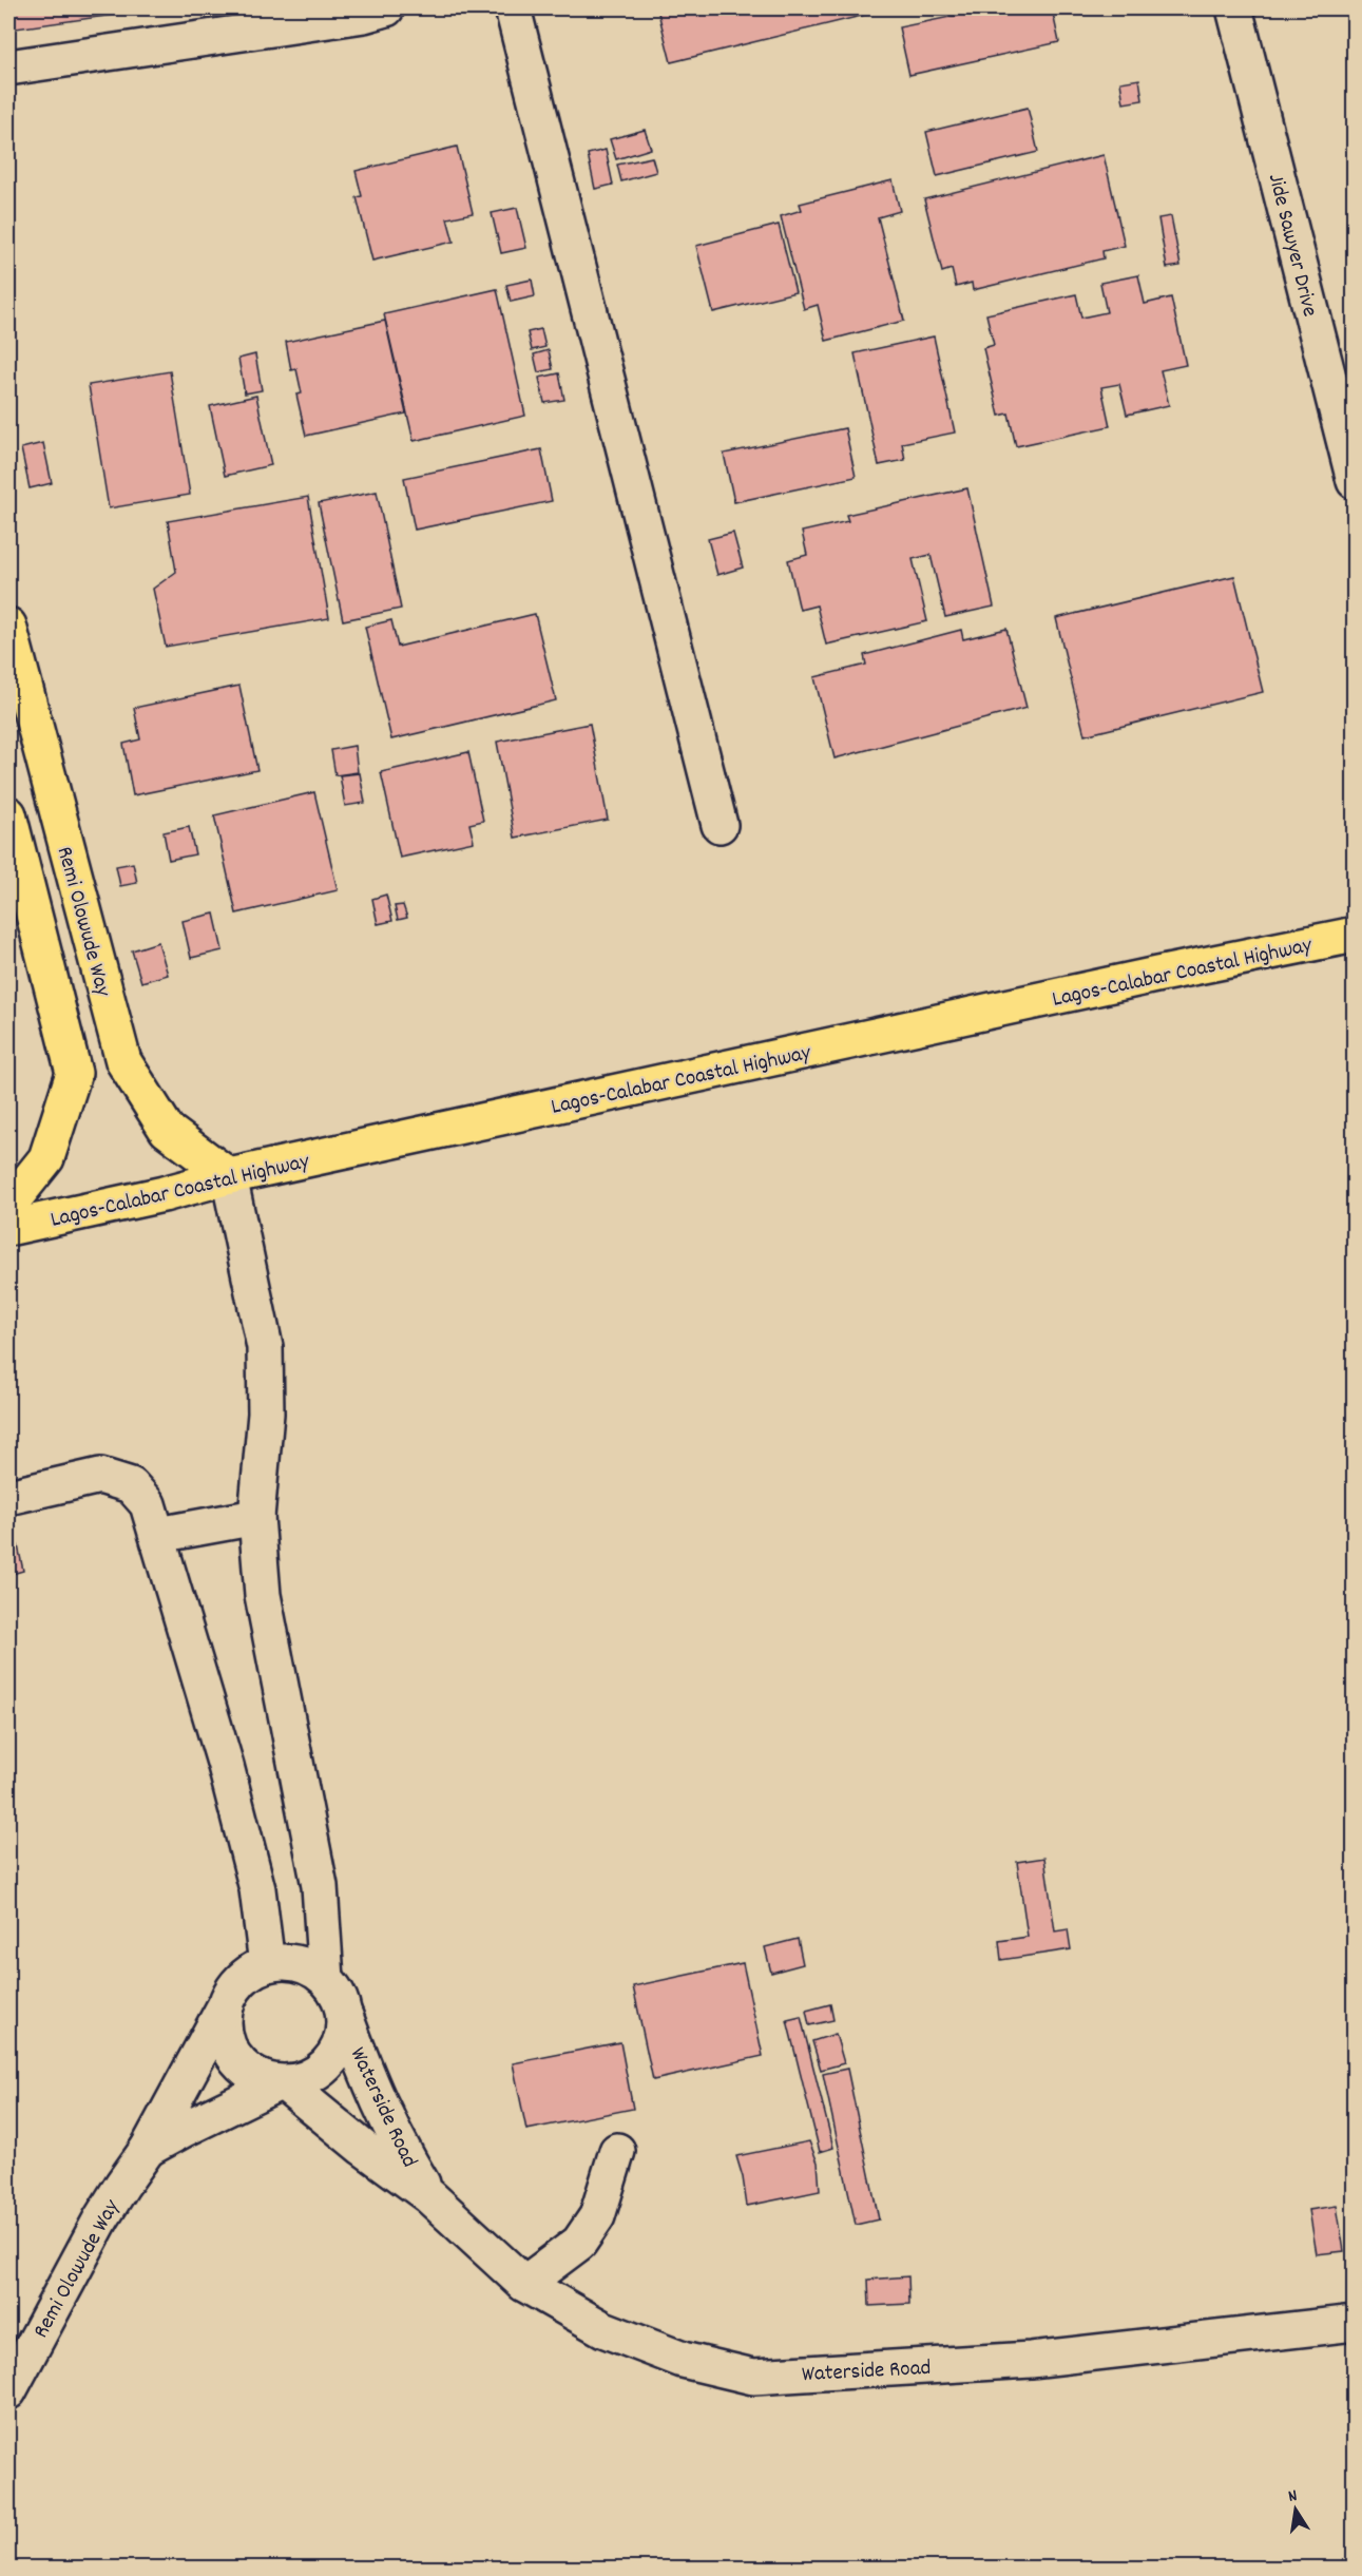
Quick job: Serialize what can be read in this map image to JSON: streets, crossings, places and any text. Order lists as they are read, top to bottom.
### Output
{
  "streets": {
    "main road": ["Remi Olowude Way", "Lagos-Calabar Coastal Highway"],
    "street": ["Jide Sawyer Drive", "Waterside Road"]
  },
  "crossings": [
    ["Remi Olowude Way", "Lagos-Calabar Coastal Highway"],
    ["Remi Olowude Way", "Waterside Road"]
  ],
  "north": "top"
}
